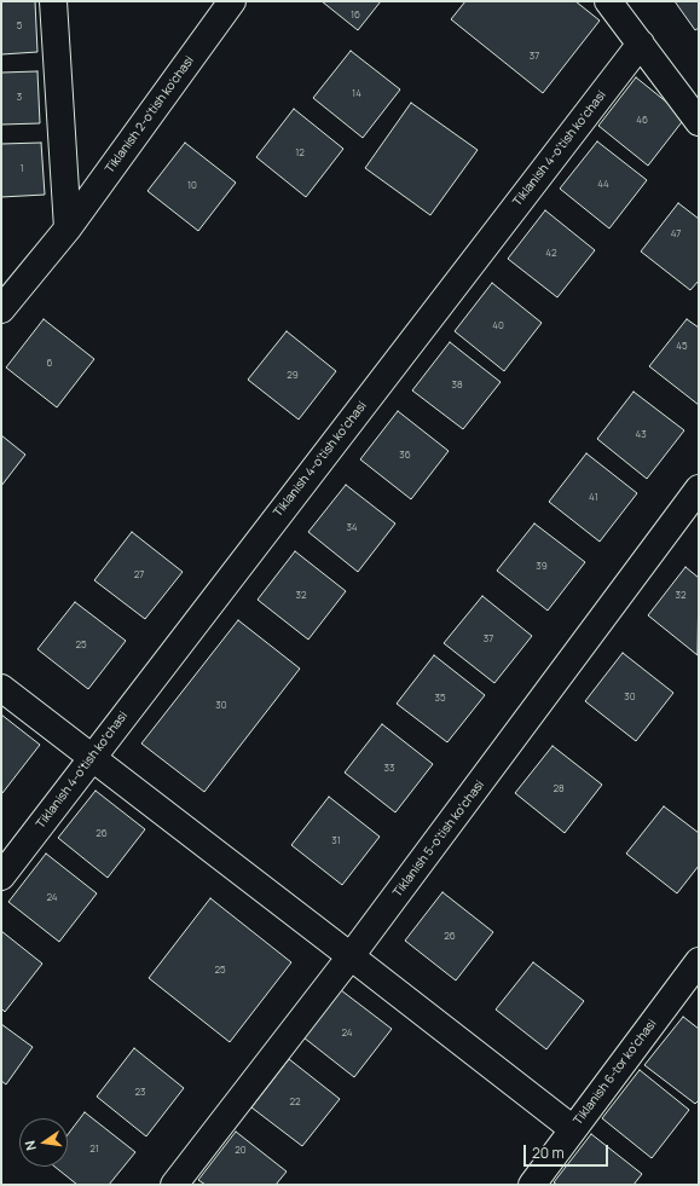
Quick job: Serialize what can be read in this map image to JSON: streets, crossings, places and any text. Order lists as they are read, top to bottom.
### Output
{
  "streets": {
    "street": [
      "Tiklanish 2-o'tish ko'chasi",
      "Tiklanish 4-o'tish ko‘chasi",
      "Tiklanish 5-o'tish ko‘chasi",
      "Tiklanish 6-tor ko‘chasi"
    ]
  },
  "house_numbers": [
    "16",
    "5",
    "37",
    "14",
    "3",
    "46",
    "12",
    "1",
    "44",
    "10",
    "47",
    "42",
    "40",
    "45",
    "6",
    "29",
    "38",
    "43",
    "36",
    "41",
    "34",
    "39",
    "27",
    "32",
    "32",
    "37",
    "25",
    "30",
    "35",
    "30",
    "33",
    "28",
    "26",
    "31",
    "24",
    "26",
    "25",
    "24",
    "23",
    "22",
    "21",
    "20"
  ],
  "scale_bar": "20 m",
  "north": "left"
}
